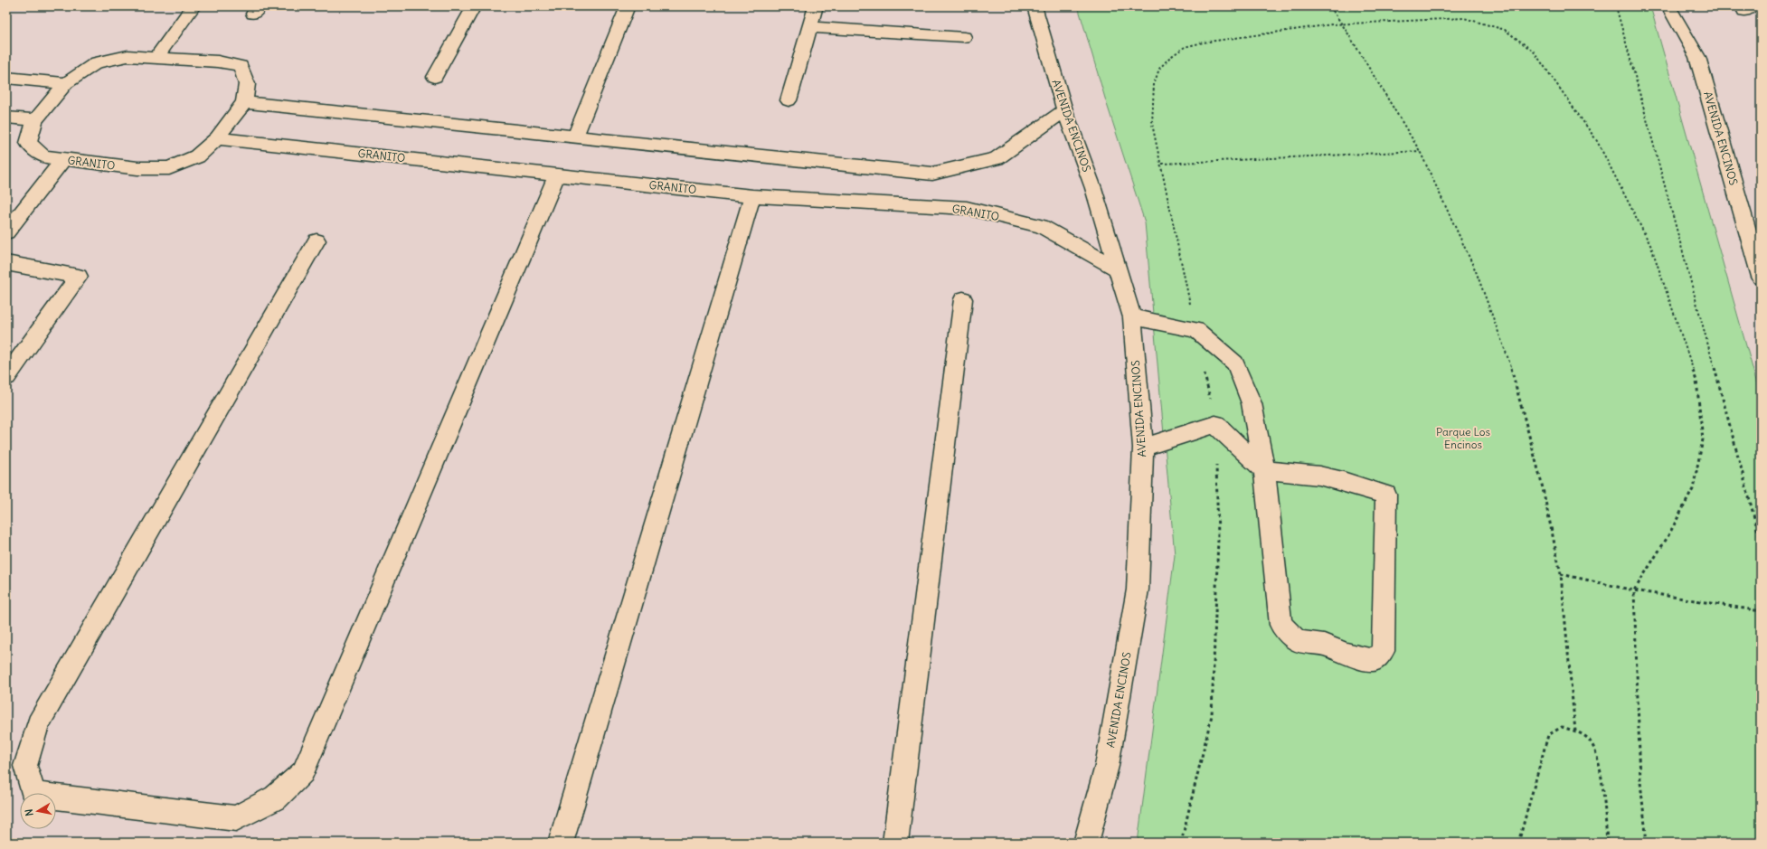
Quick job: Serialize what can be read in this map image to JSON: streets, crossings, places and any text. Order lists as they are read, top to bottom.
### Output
{
  "streets": {
    "street": ["AVENIDA ENCINOS", "GRANITO"]
  },
  "crossings": [
    ["AVENIDA ENCINOS", "GRANITO"]
  ],
  "parks": ["Parque Los Encinos"],
  "north": "left"
}
